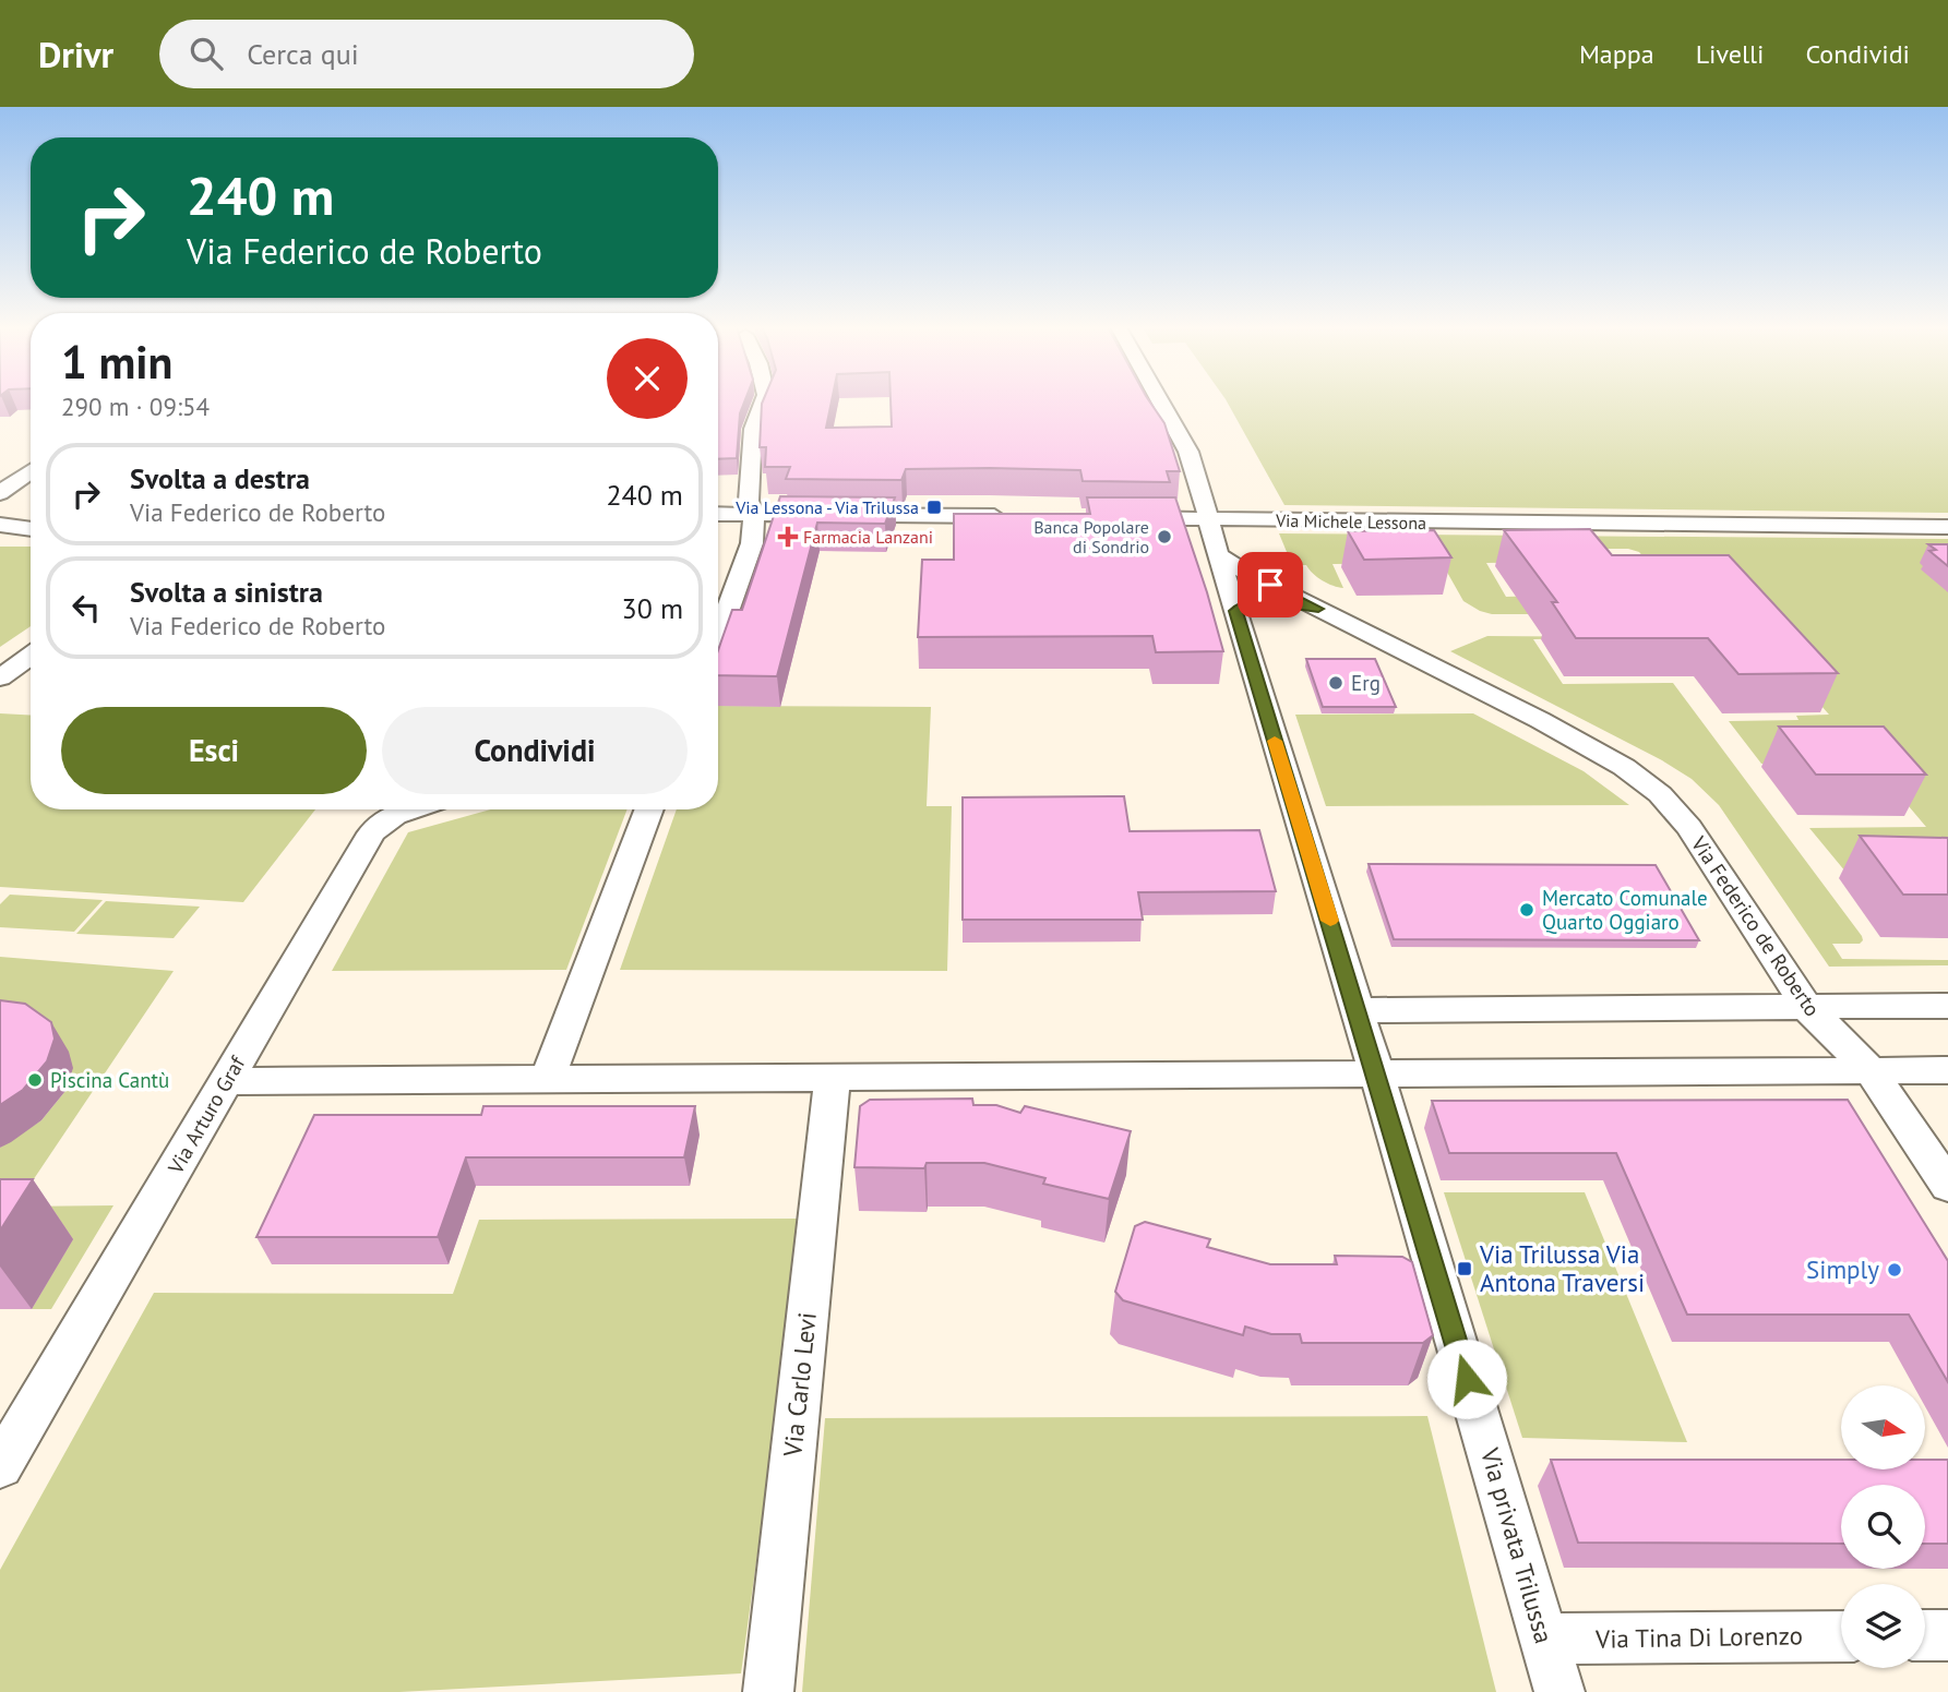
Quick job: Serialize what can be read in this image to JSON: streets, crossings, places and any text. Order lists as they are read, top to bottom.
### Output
{
  "streets": {
    "street": [
      "Via Michele Lessona",
      "Via Federico de Roberto",
      "Via Arturo Graf",
      "Via Carlo Levi",
      "Via privata Trilussa",
      "Via Tina Di Lorenzo"
    ]
  },
  "crossings": [
    ["Via Federico de Roberto", "Via privata Trilussa"],
    ["Via privata Trilussa", "Via Tina Di Lorenzo"]
  ],
  "places": {
    "transit": ["Via Lessona - Via Trilussa", "Via Trilussa Via Antona Traversi"],
    "health": ["Farmacia Lanzani"],
    "other": [
      "Banca Popolare di Sondrio",
      "Erg",
      "Mercato Comunale Quarto Oggiaro",
      "Piscina Cantù",
      "Simply"
    ]
  },
  "north": "right",
  "page": {
    "header": "Drivr",
    "search": "Cerca qui",
    "nav": ["Mappa", "Livelli", "Condividi"],
    "turn": ["240 m", "Via Federico de Roberto"],
    "heading": ["1 min", "290 m · 09:54"],
    "list": [
      {
        "name": "Svolta a destra",
        "note": "Via Federico de Roberto",
        "value": "240 m"
      },
      {
        "name": "Svolta a sinistra",
        "note": "Via Federico de Roberto",
        "value": "30 m"
      }
    ],
    "buttons": ["Esci", "Condividi"]
  }
}
